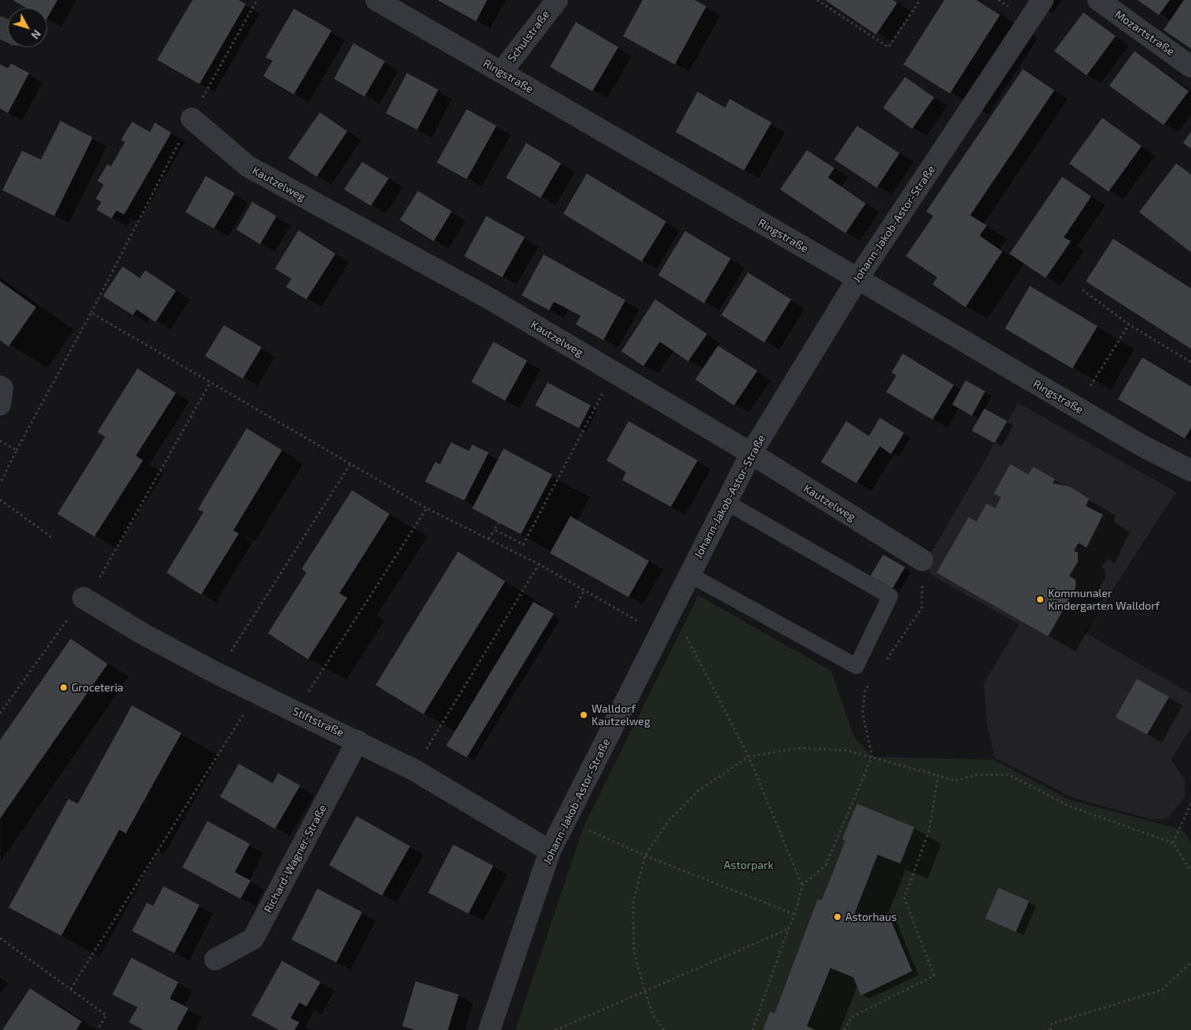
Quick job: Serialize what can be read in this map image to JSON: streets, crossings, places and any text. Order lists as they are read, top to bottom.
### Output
{
  "streets": {
    "street": [
      "Mozartstraße",
      "Schulstraße",
      "Ringstraße",
      "Kautzelweg",
      "Johann-Jakob-Astor-Straße",
      "Stiftstraße",
      "Richard-Wagner-Straße"
    ]
  },
  "crossings": [
    ["Schulstraße", "Ringstraße"],
    ["Ringstraße", "Johann-Jakob-Astor-Straße"],
    ["Kautzelweg", "Johann-Jakob-Astor-Straße"],
    ["Johann-Jakob-Astor-Straße", "Stiftstraße"],
    ["Stiftstraße", "Richard-Wagner-Straße"]
  ],
  "parks": ["Astorpark"],
  "places": [
    "Kommunaler Kindergarten Walldorf",
    "Groceteria",
    "Walldorf Kautzelweg",
    "Astorhaus"
  ],
  "north": "bottom right"
}
